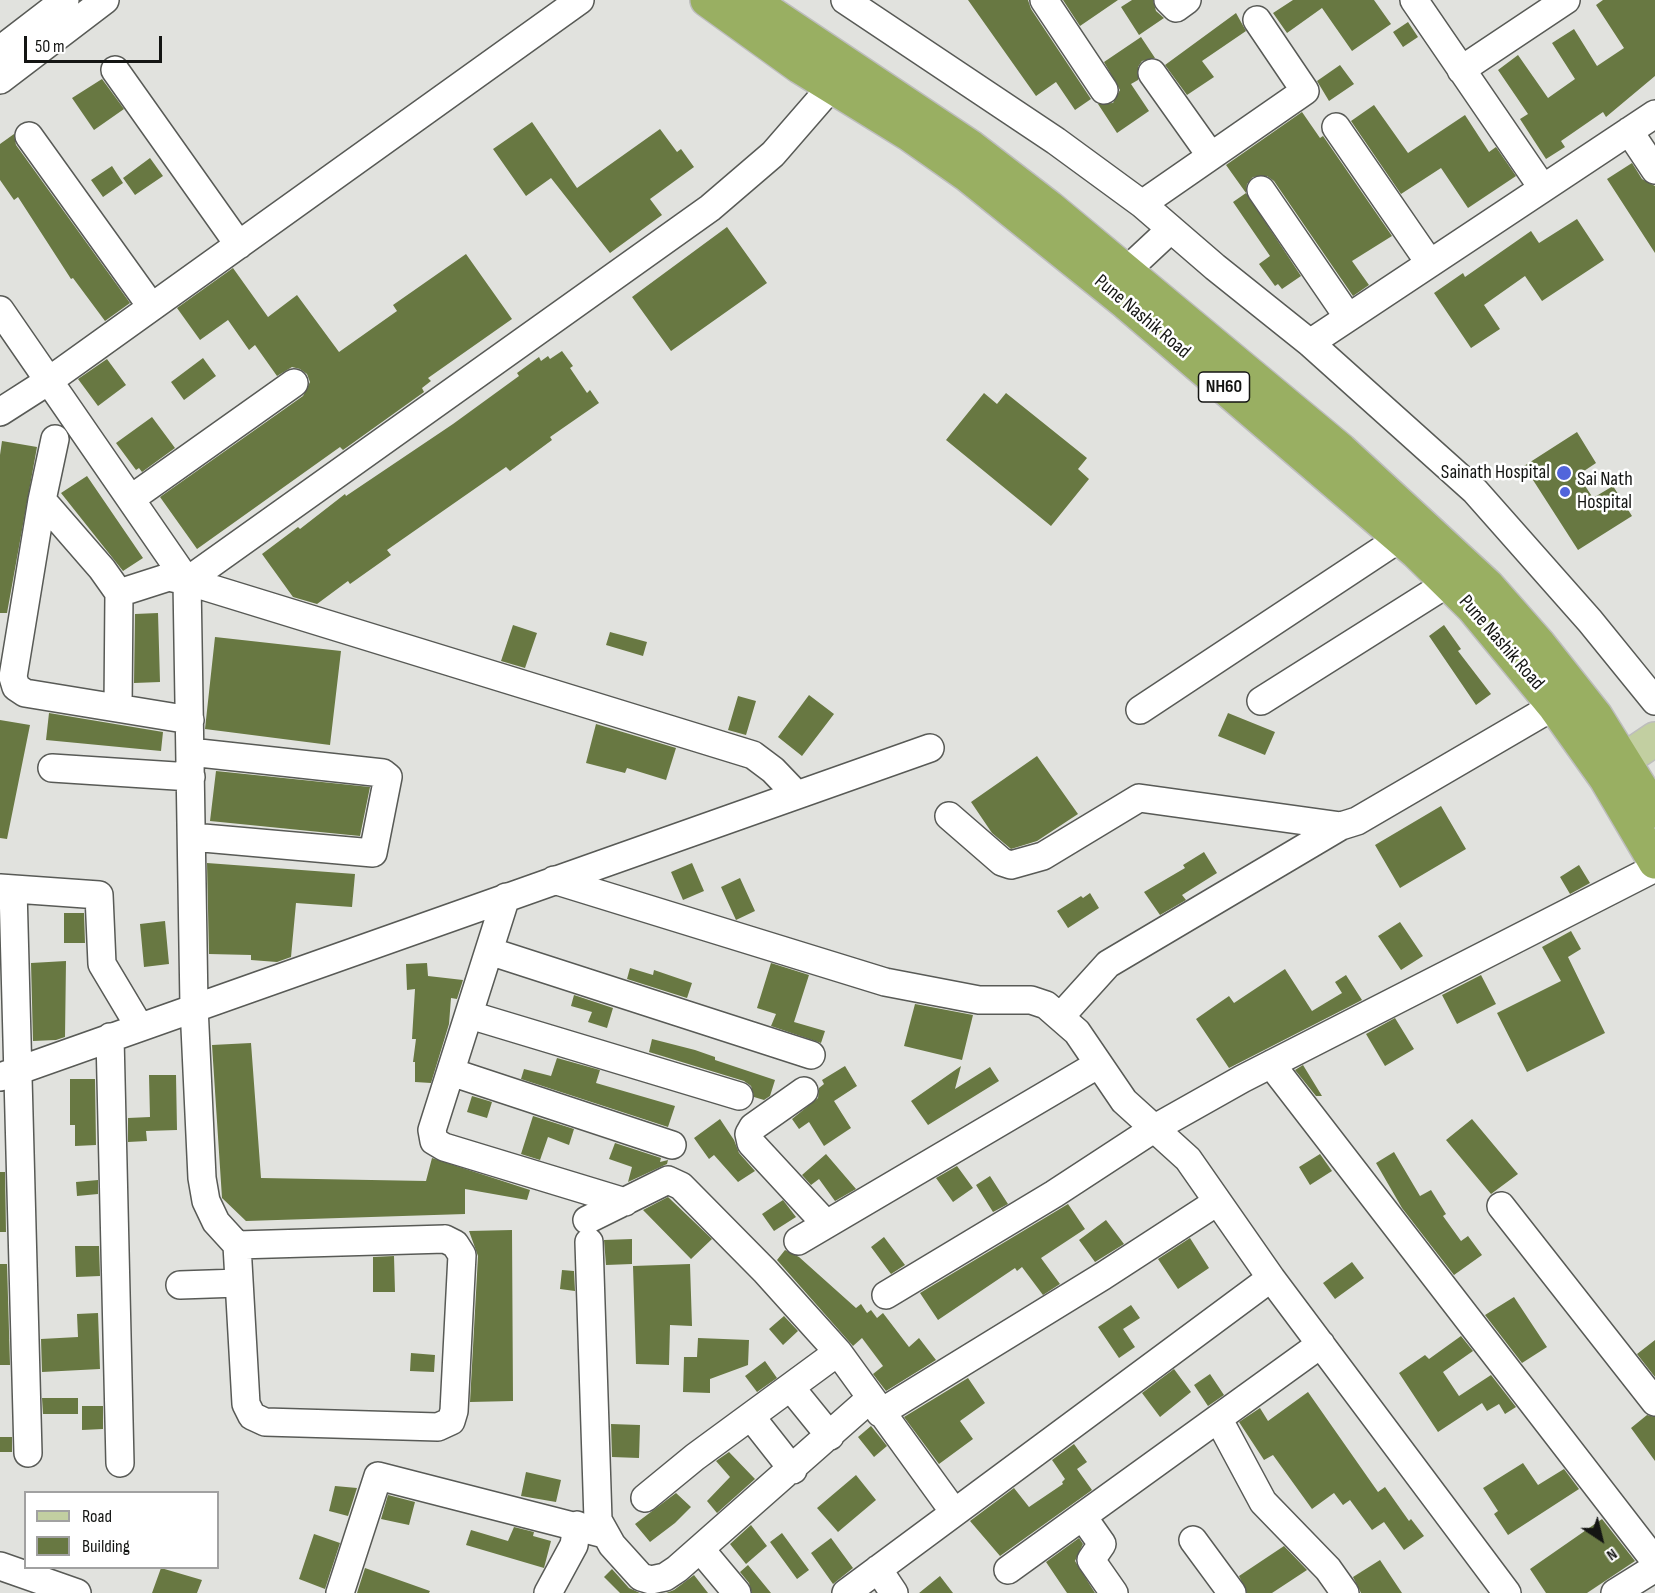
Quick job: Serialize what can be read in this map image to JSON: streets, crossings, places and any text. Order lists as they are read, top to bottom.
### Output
{
  "streets": {
    "highway": ["Pune Nashik Road", "NH60"]
  },
  "places": ["Sainath Hospital", "Sai Nath Hospital"],
  "legend": ["Road", "Building"],
  "scale_bar": "50 m",
  "north": "bottom right"
}
